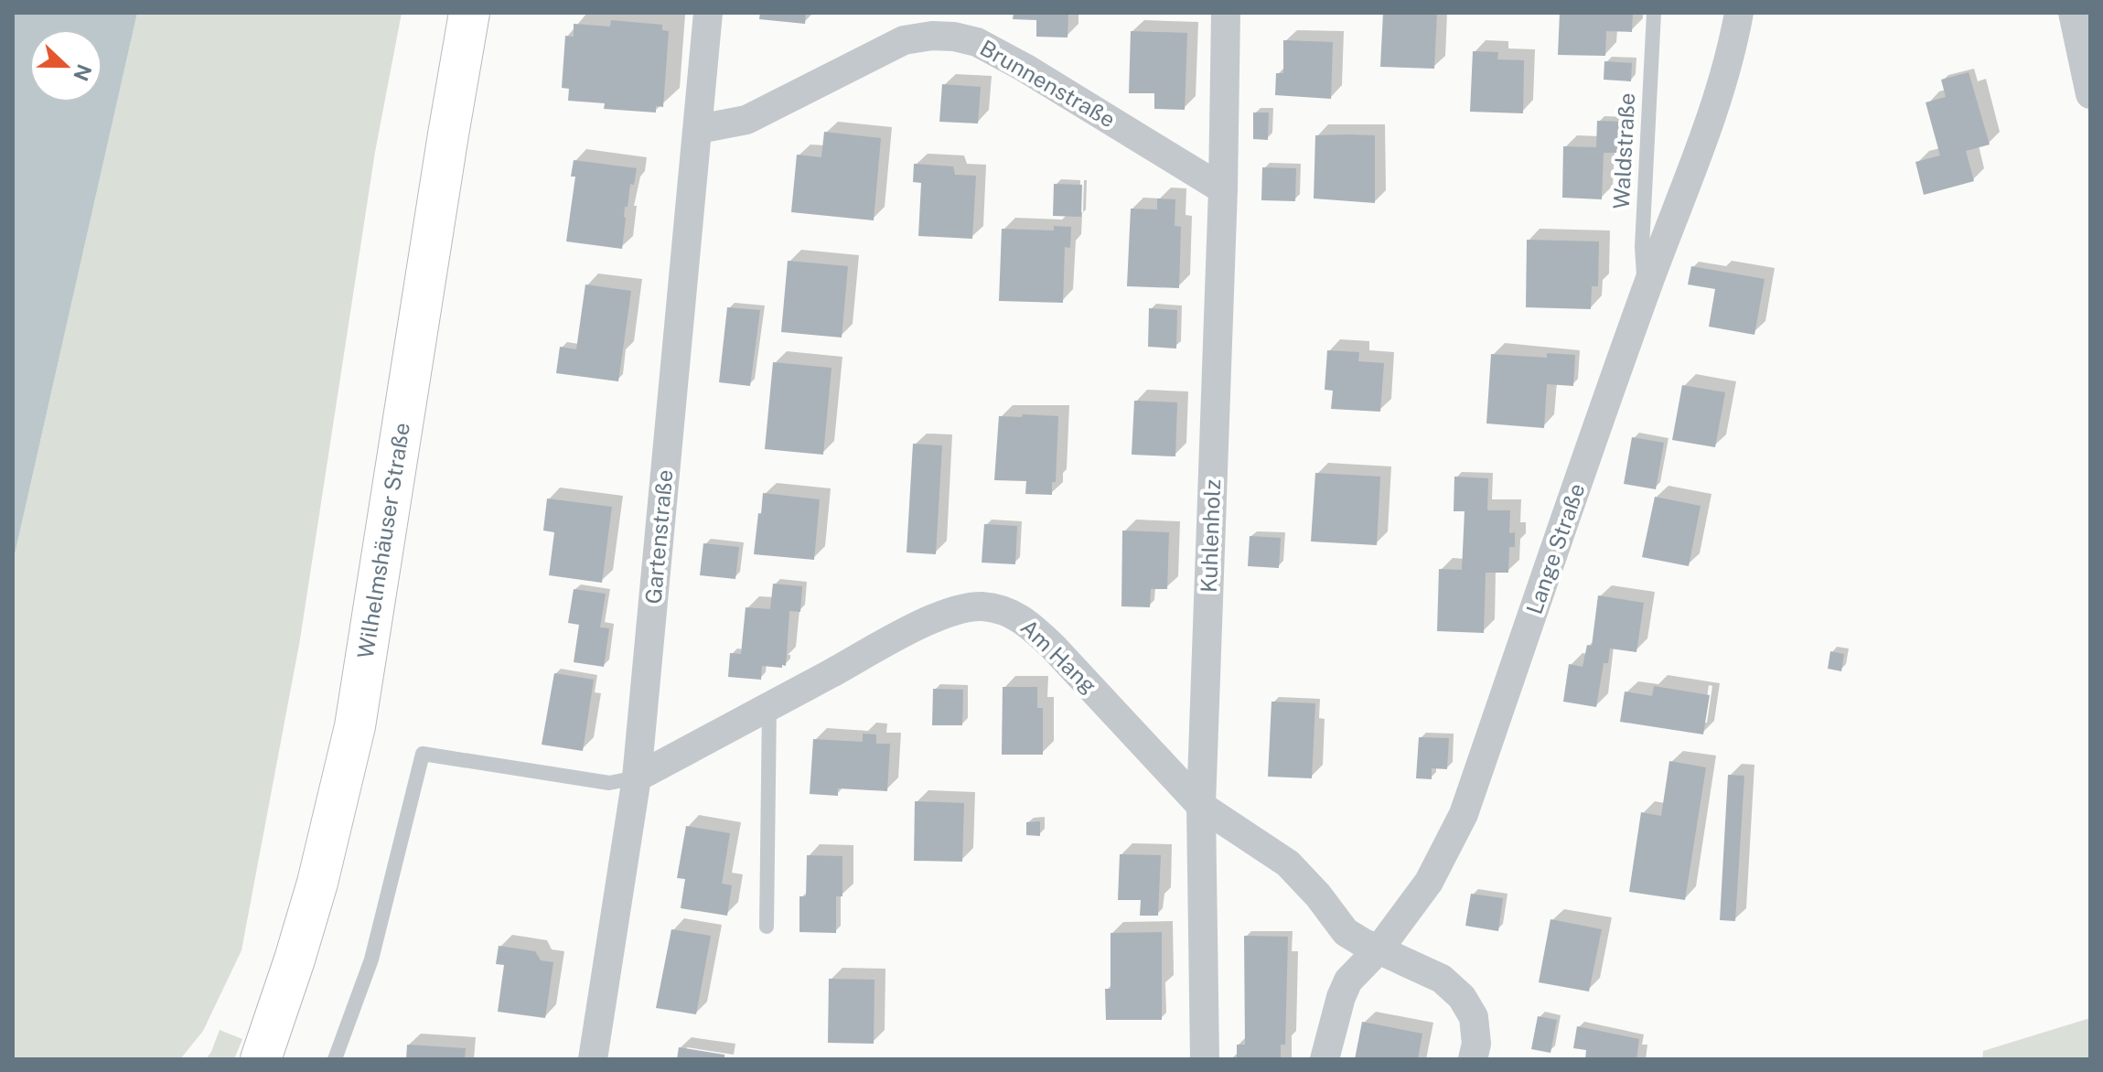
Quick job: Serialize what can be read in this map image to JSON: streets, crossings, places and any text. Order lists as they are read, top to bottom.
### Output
{
  "streets": {
    "main road": ["Wilhelmshäuser Straße"],
    "street": [
      "Brunnenstraße",
      "Kuhlenholz",
      "Gartenstraße",
      "Lange Straße",
      "Am Hang"
    ],
    "lane": ["Waldstraße"]
  },
  "crossings": [
    ["Brunnenstraße", "Kuhlenholz"],
    ["Brunnenstraße", "Gartenstraße"],
    ["Waldstraße", "Lange Straße"],
    ["Kuhlenholz", "Am Hang"],
    ["Gartenstraße", "Am Hang"],
    ["Lange Straße", "Am Hang"]
  ],
  "north": "right"
}
